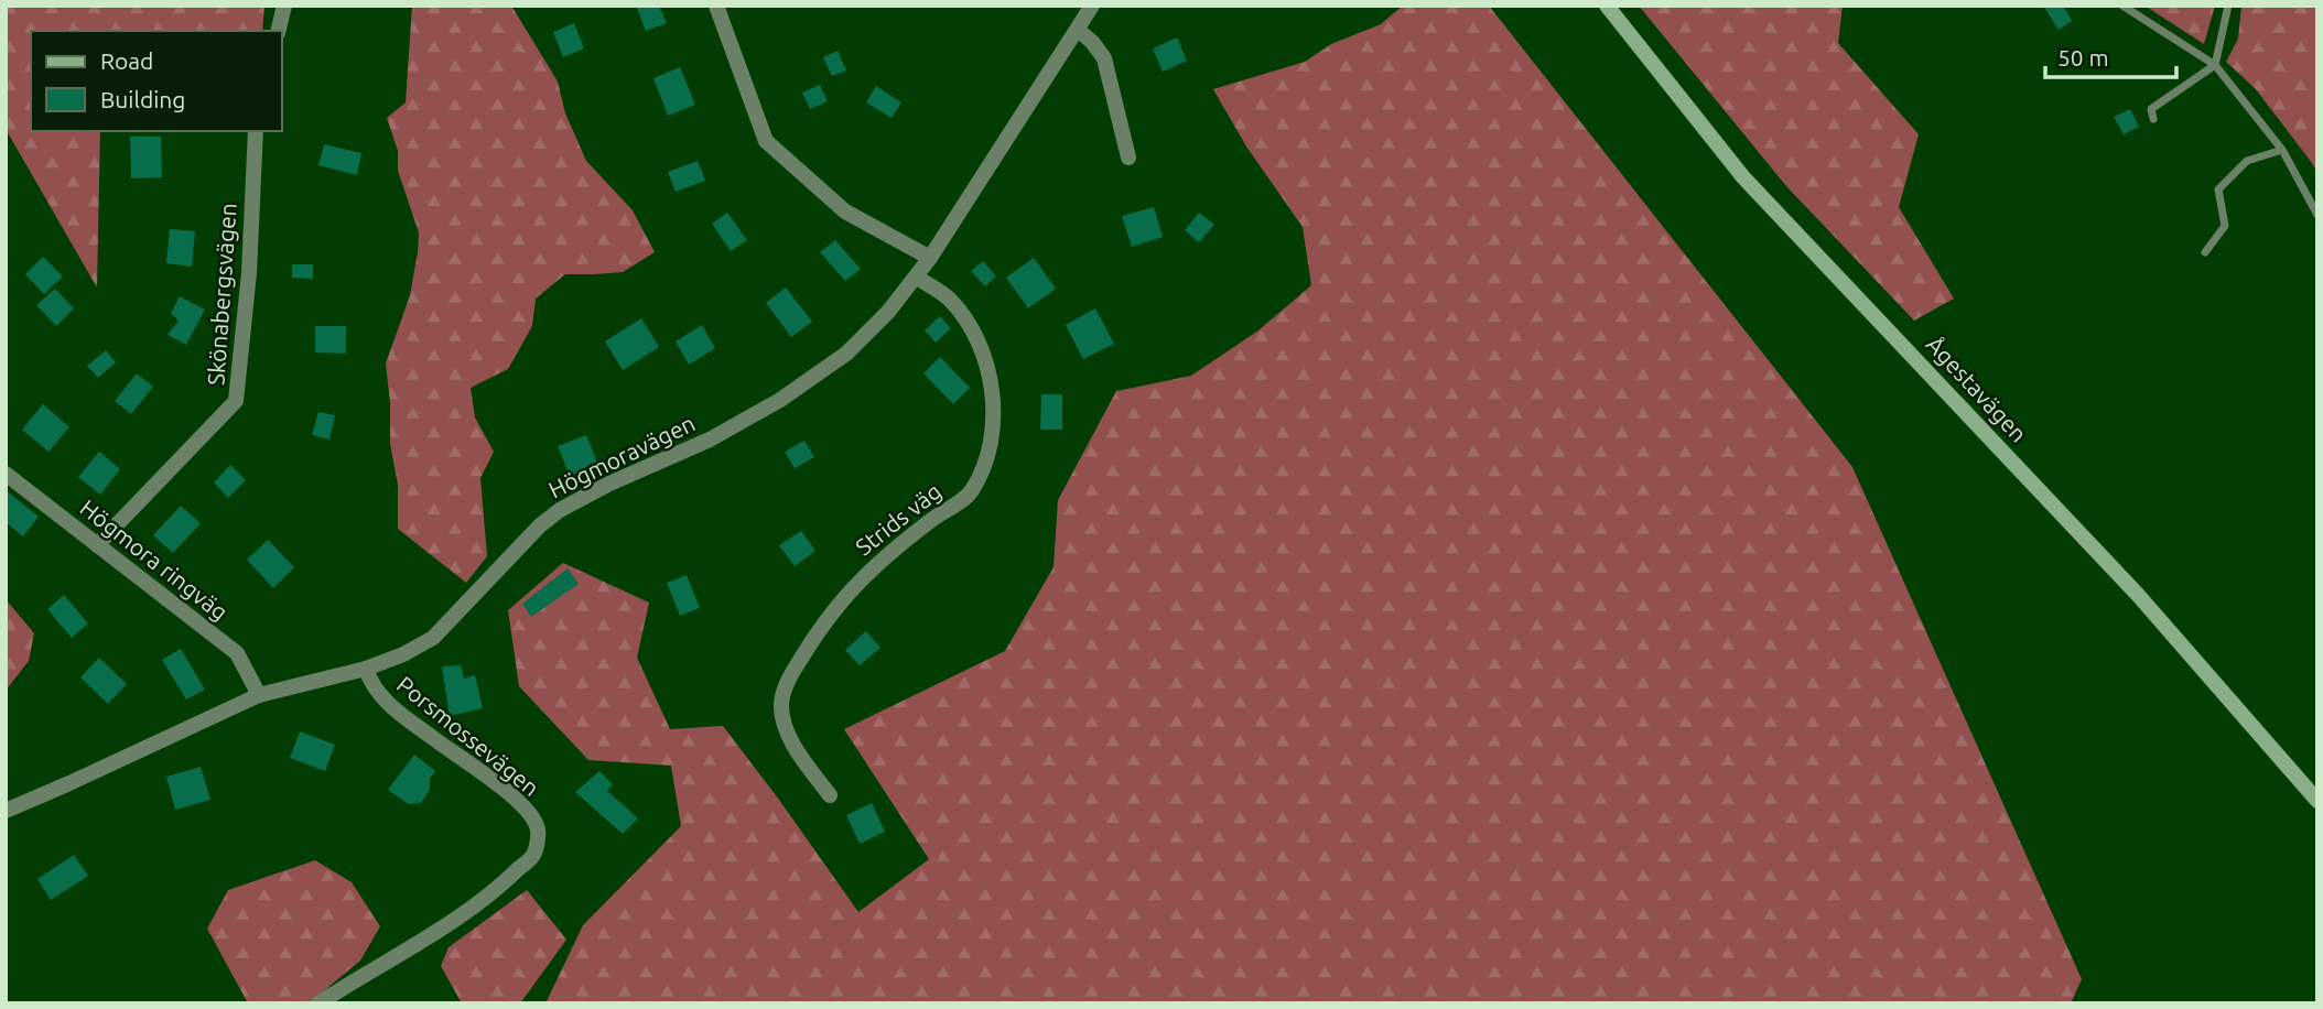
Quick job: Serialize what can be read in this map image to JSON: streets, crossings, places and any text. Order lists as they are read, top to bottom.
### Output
{
  "streets": {
    "main road": ["Ågestavägen"],
    "street": [
      "Skönabergsvägen",
      "Högmoravägen",
      "Strids väg",
      "Högmora ringväg",
      "Porsmossevägen"
    ]
  },
  "crossings": [
    ["Skönabergsvägen", "Högmora ringväg"],
    ["Högmoravägen", "Strids väg"],
    ["Högmoravägen", "Högmora ringväg"],
    ["Högmoravägen", "Porsmossevägen"]
  ],
  "legend": ["Road", "Building"],
  "scale_bar": "50 m"
}
